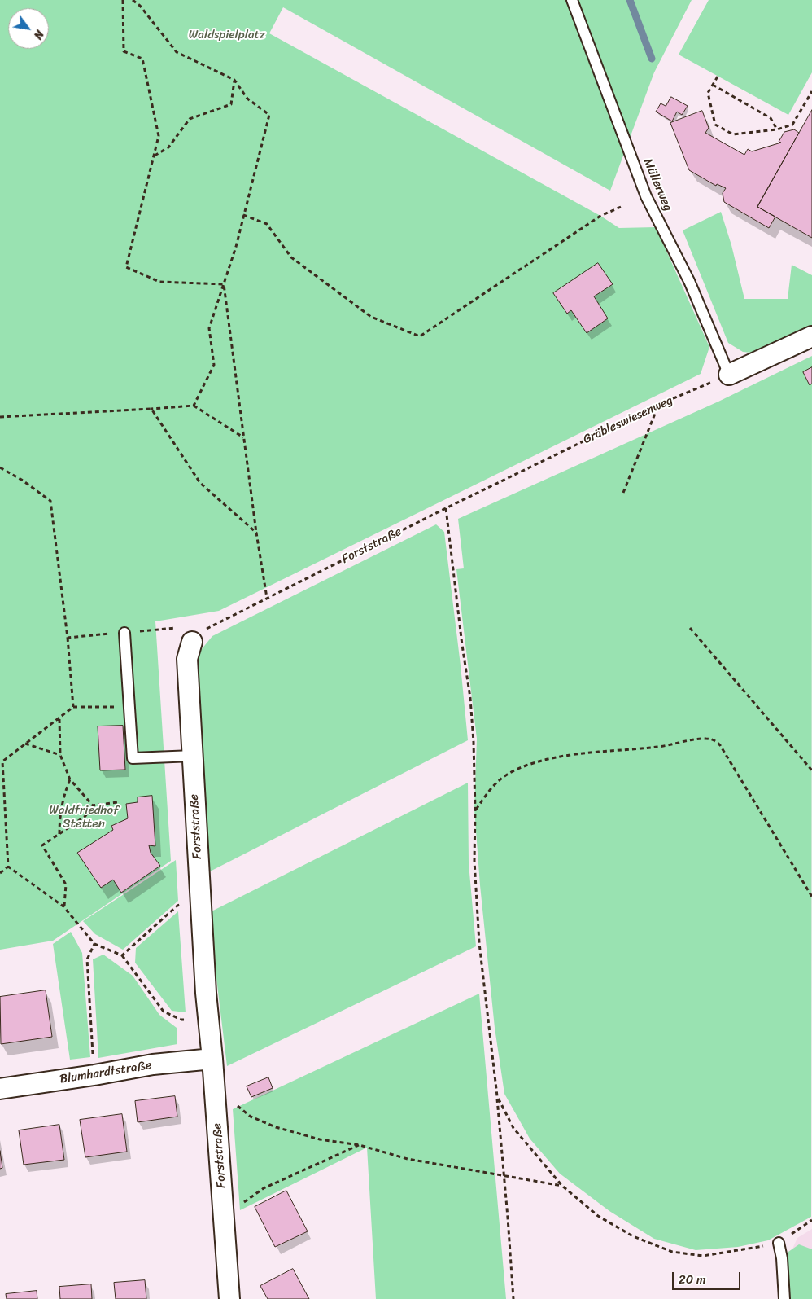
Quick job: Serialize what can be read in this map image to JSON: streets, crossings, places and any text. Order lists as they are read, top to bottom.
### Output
{
  "streets": {
    "street": ["Forststraße", "Blumhardtstraße"],
    "lane": ["Müllerweg"],
    "path": ["Gräbleswiesenweg"]
  },
  "crossings": [
    ["Müllerweg", "Gräbleswiesenweg"],
    ["Gräbleswiesenweg", "Forststraße"],
    ["Forststraße", "Blumhardtstraße"]
  ],
  "parks": ["Waldspielplatz", "Waldfriedhof Stetten"],
  "scale_bar": "20 m",
  "north": "bottom right"
}
